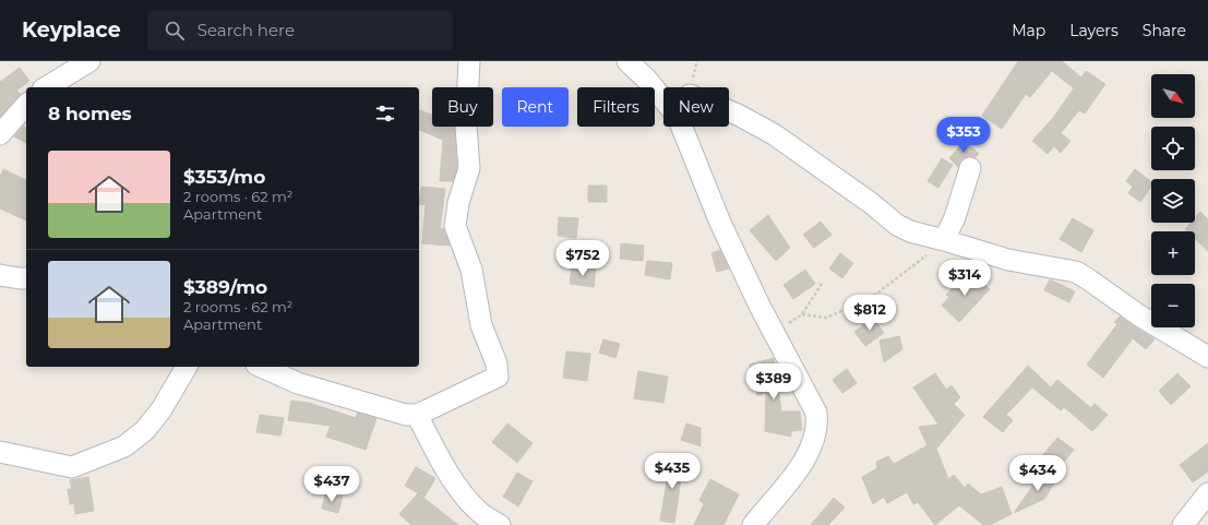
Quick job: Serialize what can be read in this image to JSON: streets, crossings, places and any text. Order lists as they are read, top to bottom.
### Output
{
  "north": "bottom right",
  "page": {
    "header": "Keyplace",
    "search": "Search here",
    "nav": ["Map", "Layers", "Share"],
    "map_buttons": ["+", "−"],
    "chip": [
      "Buy",
      "Rent",
      "Filters",
      "New"
    ],
    "heading": "8 homes",
    "price": [
      "$353",
      "$752",
      "$314",
      "$812",
      "$389",
      "$435",
      "$434",
      "$437"
    ],
    "list": [
      {
        "name": "$353/mo",
        "note": "2 rooms · 62 m² · Apartment"
      },
      {
        "name": "$389/mo",
        "note": "2 rooms · 62 m² · Apartment"
      }
    ]
  }
}
